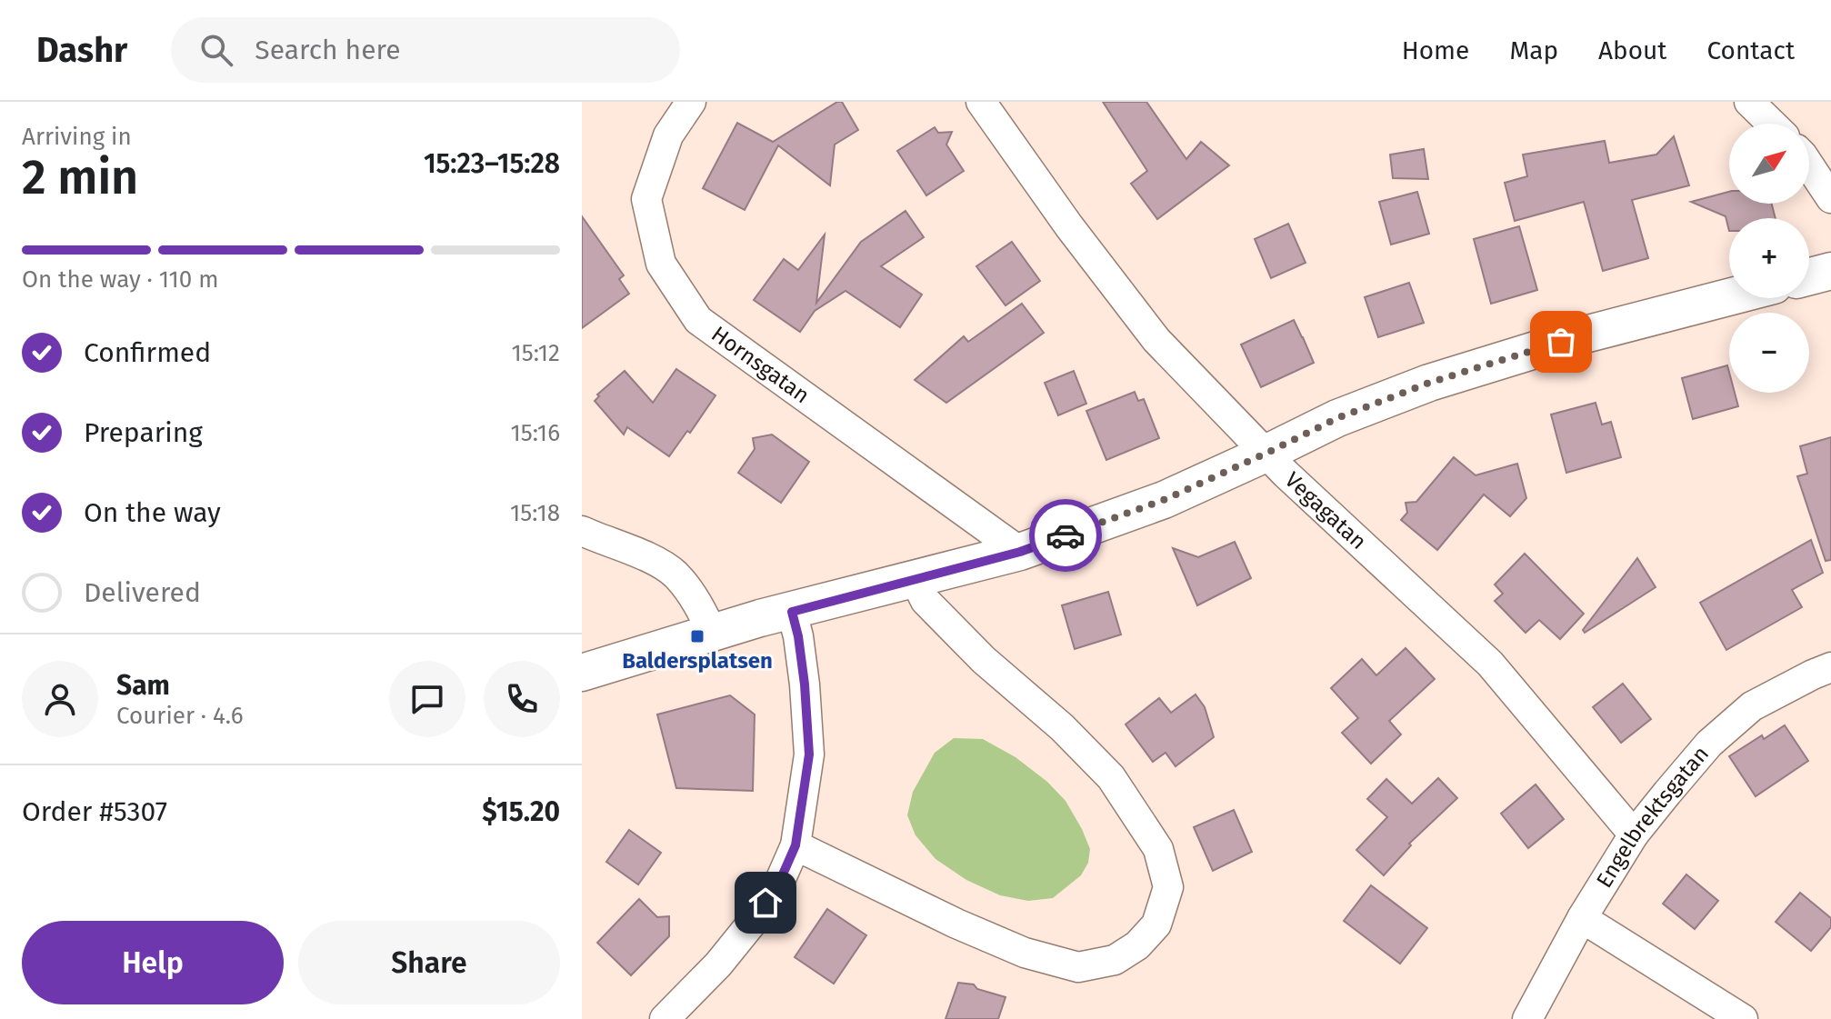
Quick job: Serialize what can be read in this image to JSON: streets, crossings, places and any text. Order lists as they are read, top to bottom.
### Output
{
  "streets": {
    "street": ["Hornsgatan", "Vegagatan", "Engelbrektsgatan"]
  },
  "crossings": [
    ["Vegagatan", "Engelbrektsgatan"]
  ],
  "places": {
    "transit": ["Baldersplatsen"]
  },
  "north": "top right",
  "page": {
    "header": "Dashr",
    "search": "Search here",
    "nav": [
      "Home",
      "Map",
      "About",
      "Contact"
    ],
    "heading": ["2 min", "Arriving in", "15:23–15:28"],
    "panel": [
      "Sam",
      "Courier · 4.6",
      "Order #5307",
      "$15.20"
    ],
    "map_buttons": ["+", "−"],
    "bar": "On the way · 110 m",
    "list": [
      ["Confirmed", "15:12"],
      ["Preparing", "15:16"],
      ["On the way", "15:18"],
      "Delivered"
    ],
    "buttons": ["Help", "Share"]
  }
}
